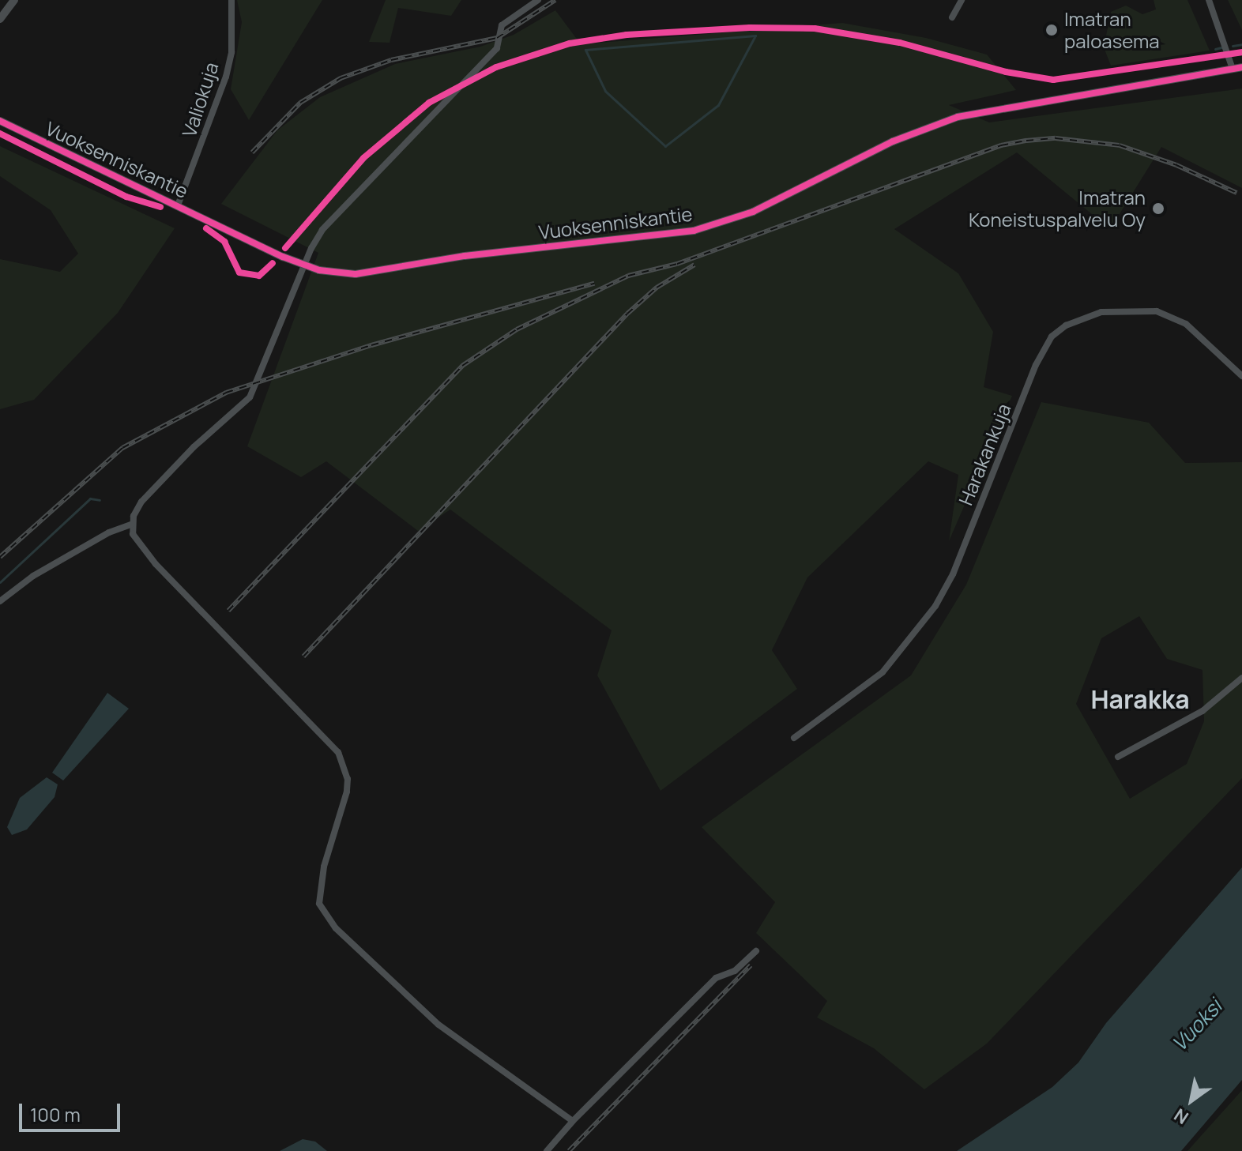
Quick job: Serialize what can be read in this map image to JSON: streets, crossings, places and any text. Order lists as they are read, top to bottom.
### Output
{
  "streets": {
    "street": ["Valiokuja", "Vuoksenniskantie", "Harakankuja"]
  },
  "crossings": [
    ["Valiokuja", "Vuoksenniskantie"]
  ],
  "districts": ["Harakka"],
  "water": ["Vuoksi"],
  "places": ["Imatran paloasema", "Imatran Koneistuspalvelu Oy"],
  "scale_bar": "100 m",
  "north": "bottom left"
}
